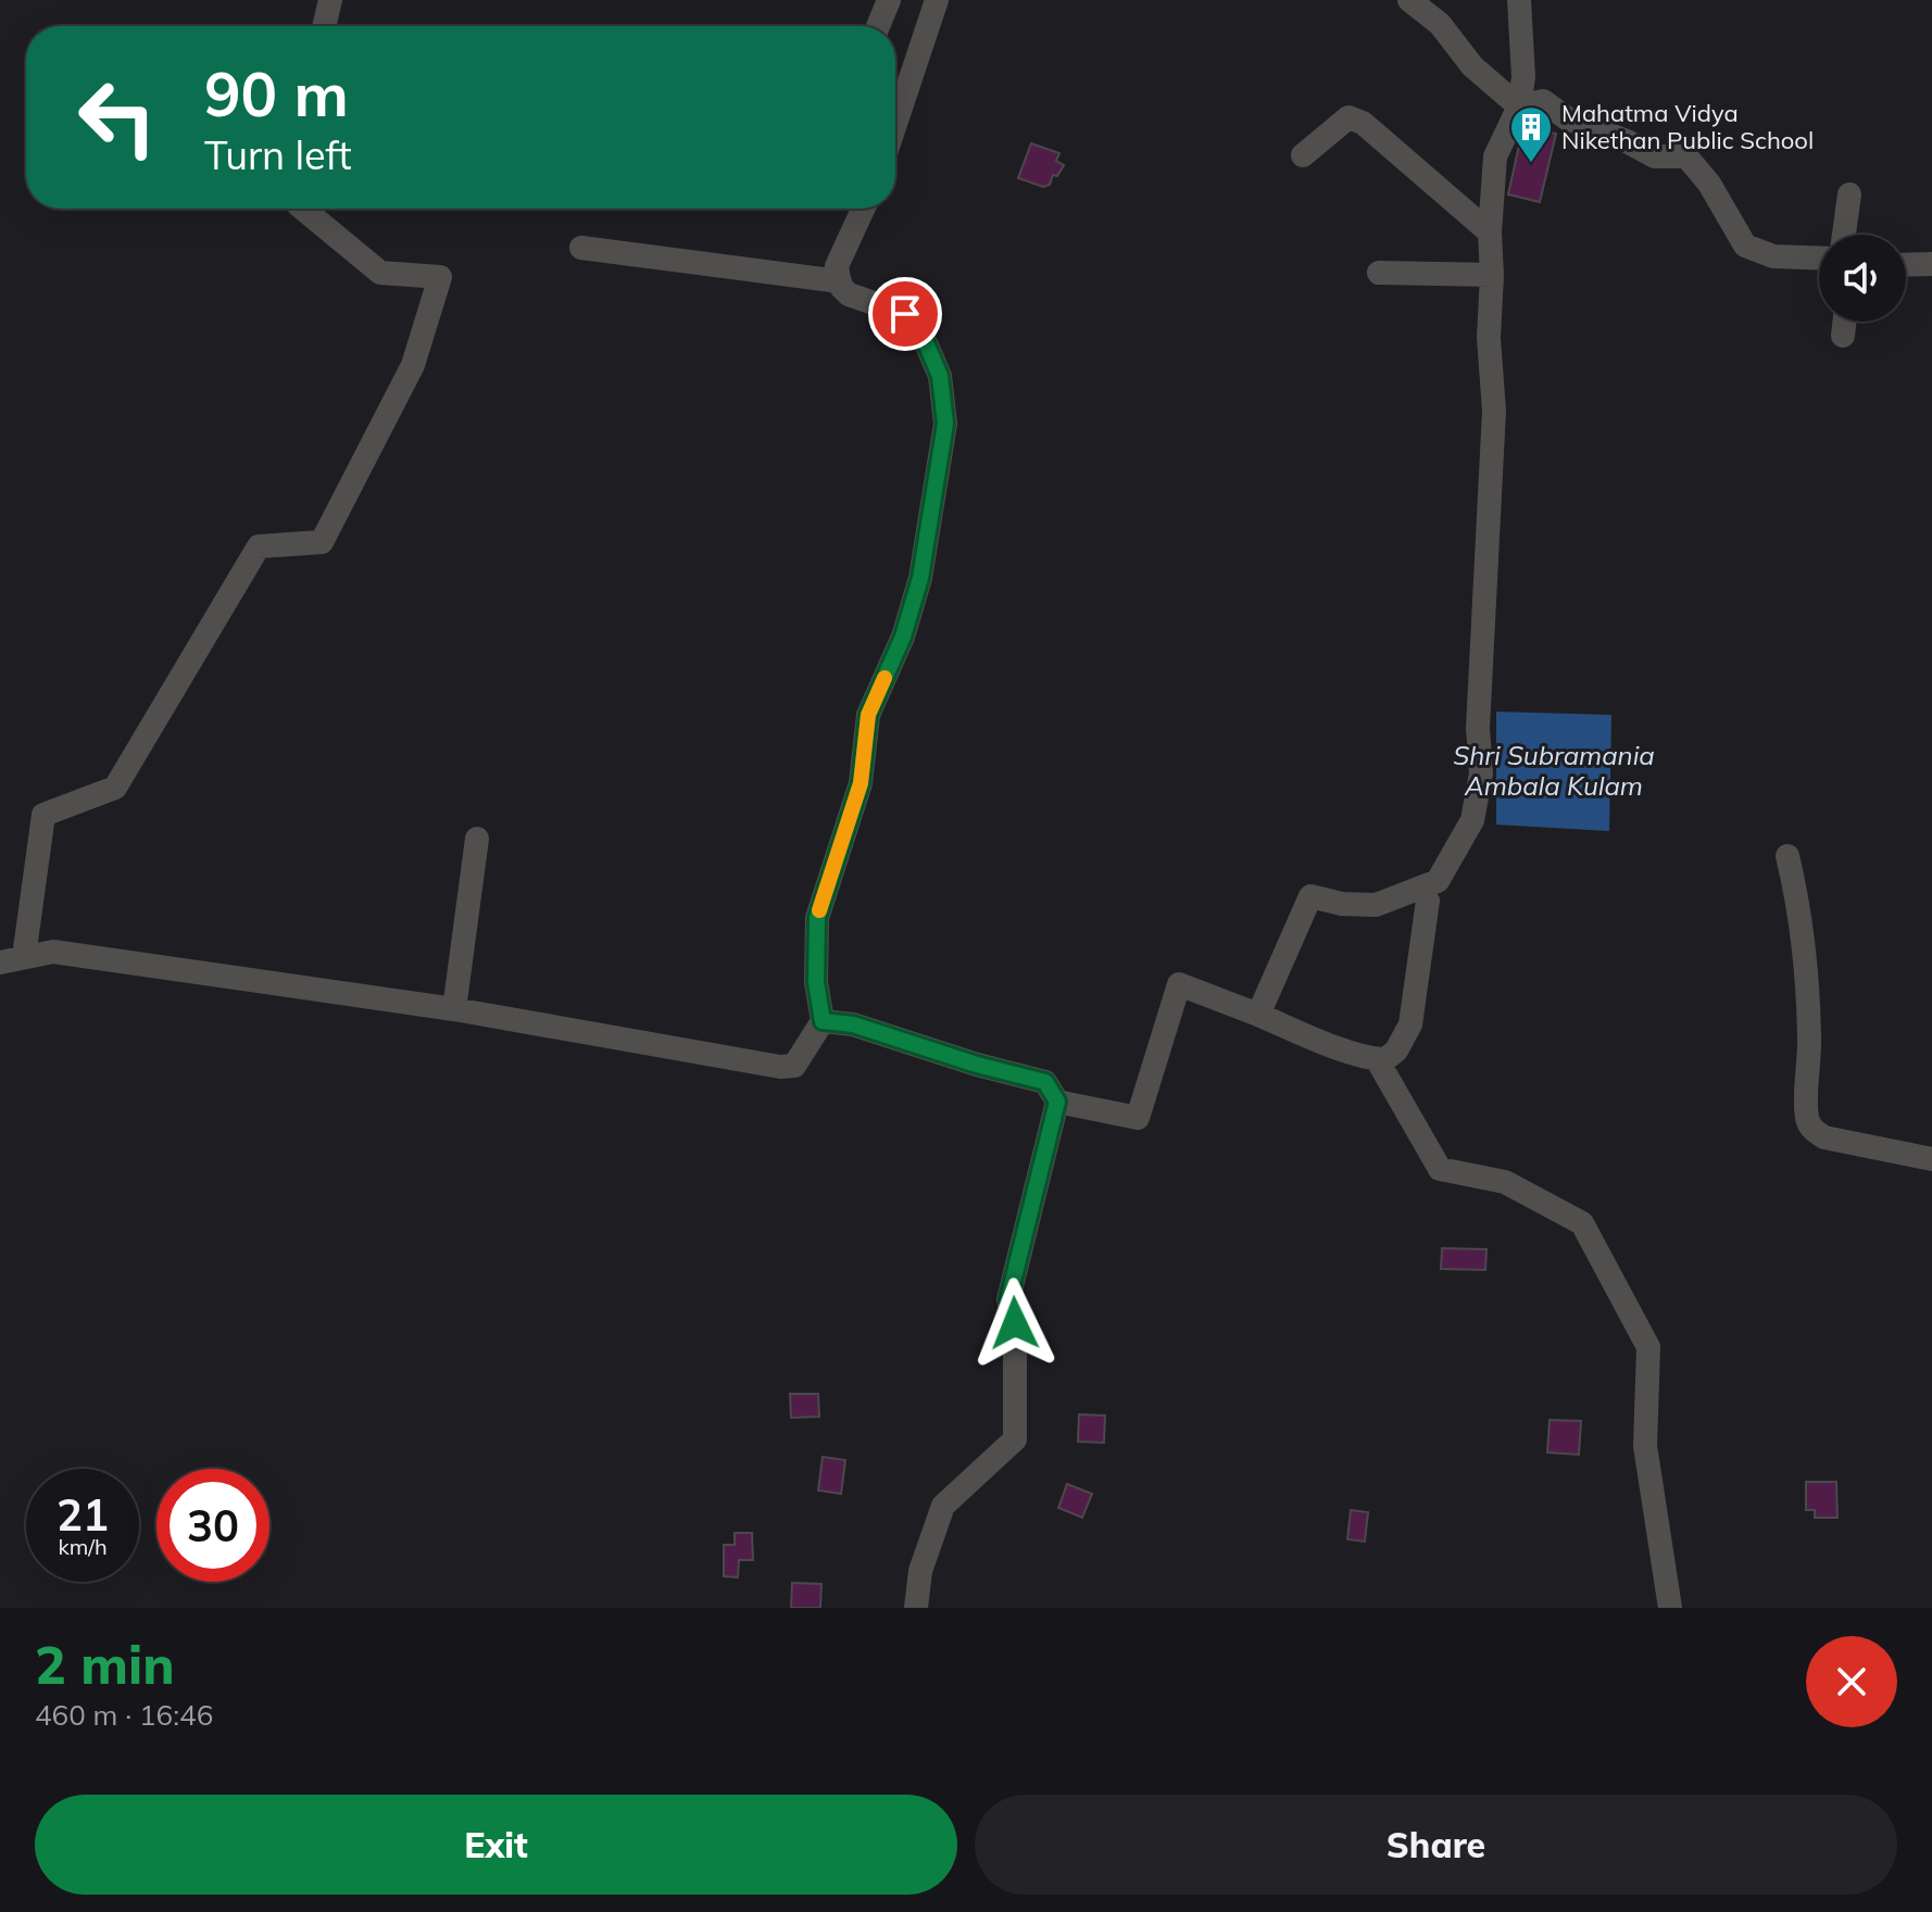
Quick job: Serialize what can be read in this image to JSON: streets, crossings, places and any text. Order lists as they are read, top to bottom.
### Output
{
  "water": ["Shri Subramania Ambala Kulam"],
  "places": {
    "building": ["Mahatma Vidya Nikethan Public School"]
  },
  "page": {
    "turn": ["90 m", "Turn left"],
    "speed": "21 km/h",
    "limit": "30",
    "heading": ["2 min", "460 m · 16:46"],
    "buttons": ["Exit", "Share"]
  }
}
